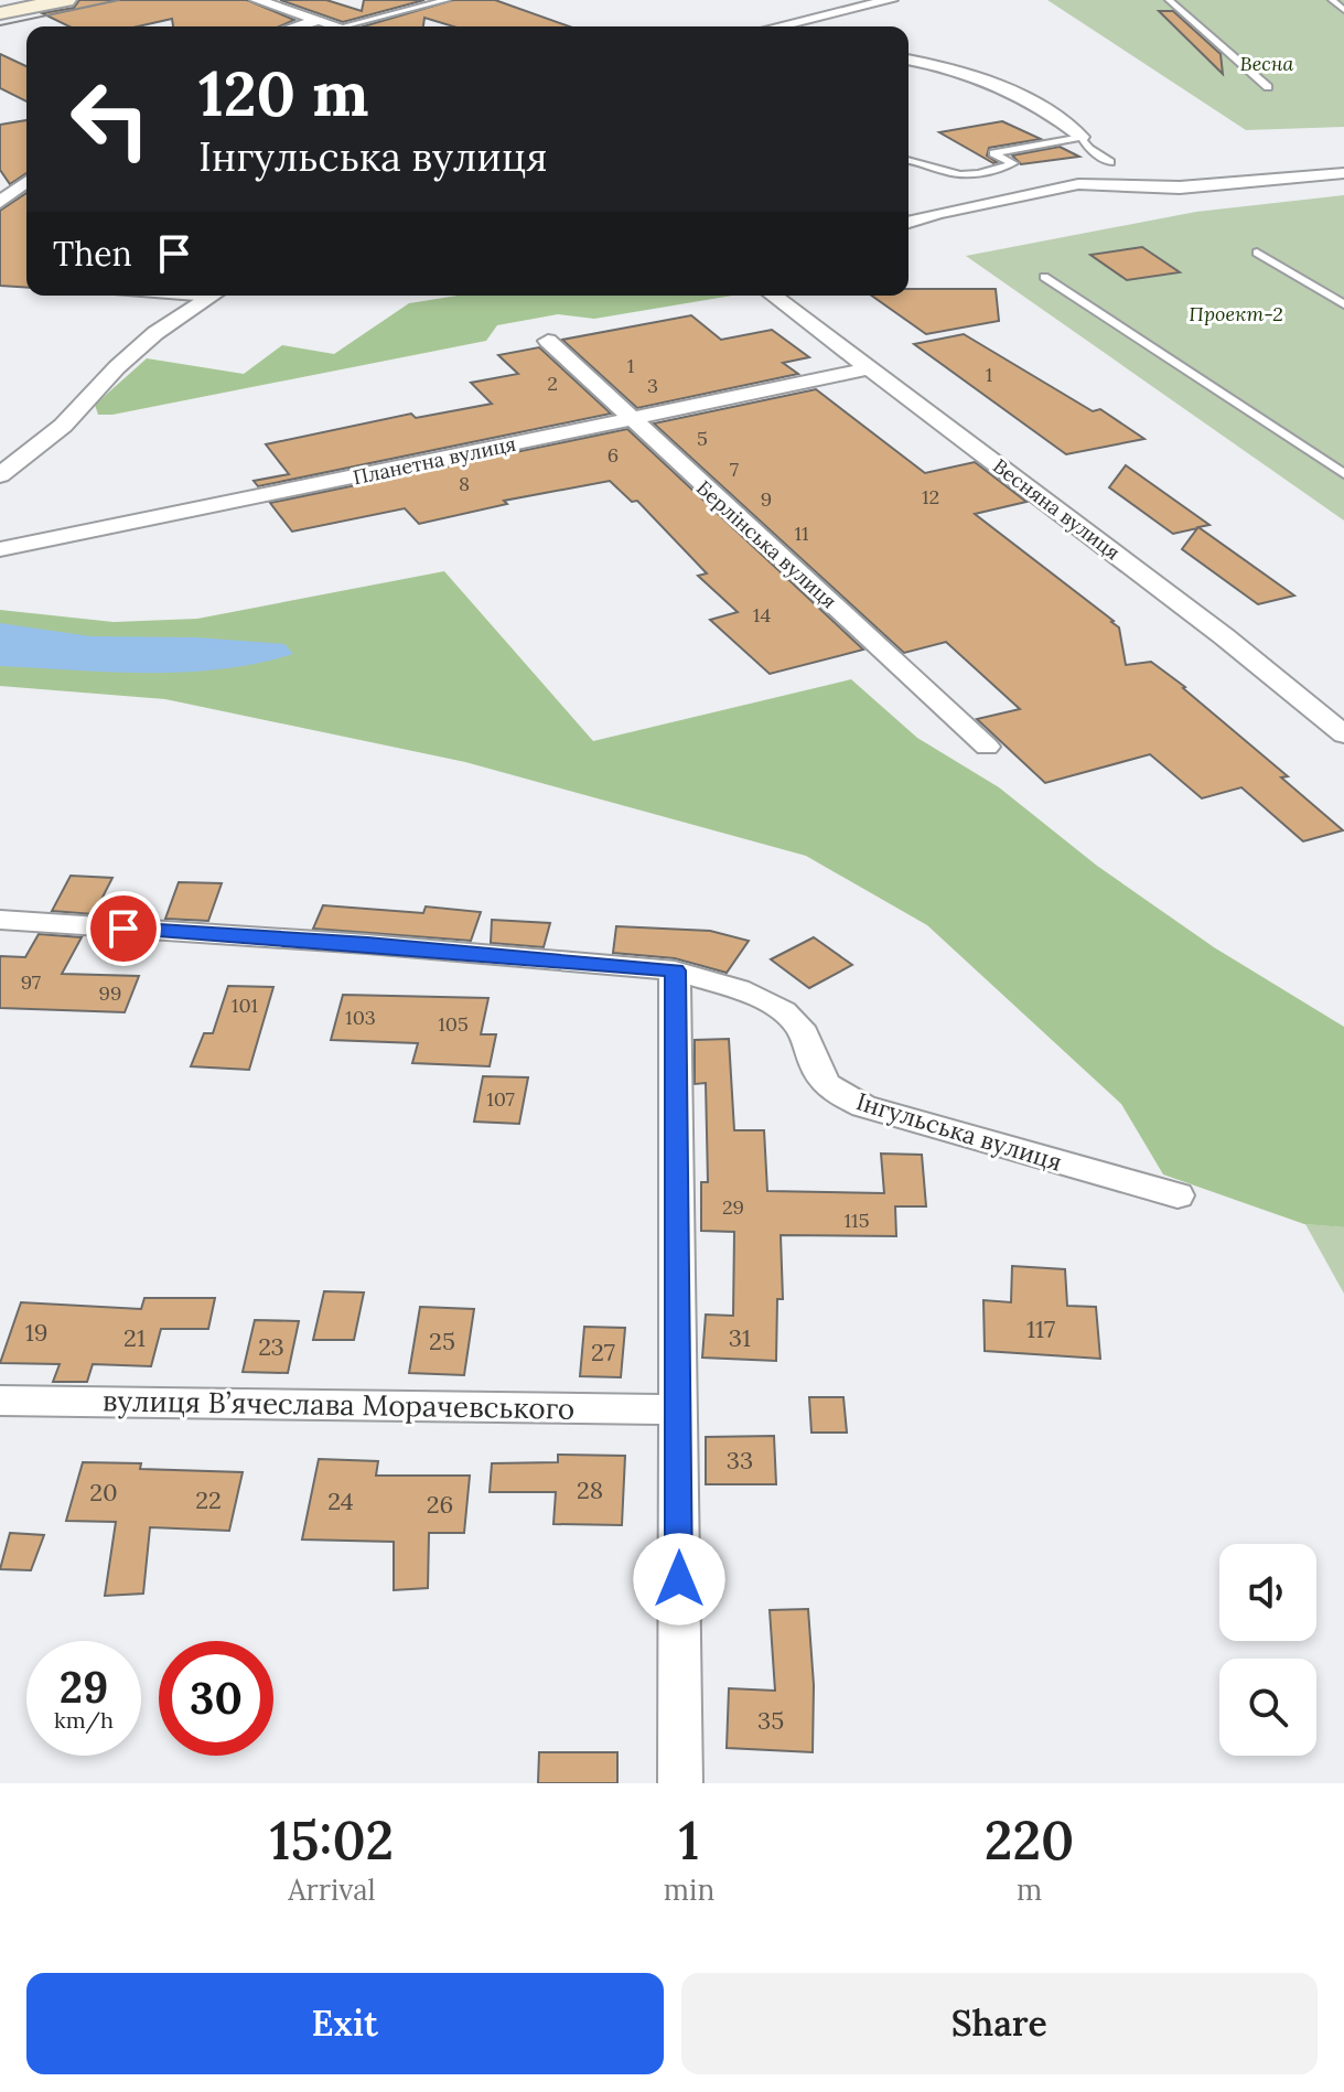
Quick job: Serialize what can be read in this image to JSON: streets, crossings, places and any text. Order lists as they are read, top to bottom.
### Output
{
  "streets": {
    "street": [
      "Планетна вулиця",
      "Весняна вулиця",
      "Берлінська вулиця",
      "Інгульська вулиця",
      "вулиця В’ячеслава Морачевського"
    ]
  },
  "crossings": [
    ["Планетна вулиця", "Весняна вулиця"],
    ["Планетна вулиця", "Берлінська вулиця"]
  ],
  "parks": ["Весна", "Проект-2"],
  "house_numbers": [
    "1",
    "1",
    "2",
    "3",
    "5",
    "6",
    "7",
    "8",
    "12",
    "9",
    "11",
    "14",
    "97",
    "99",
    "101",
    "103",
    "105",
    "107",
    "29",
    "115",
    "117",
    "19",
    "21",
    "31",
    "25",
    "23",
    "27",
    "33",
    "28",
    "20",
    "22",
    "24",
    "26",
    "35"
  ],
  "page": {
    "turn": ["120 m", "Інгульська вулиця"],
    "then": "Then",
    "speed": "29 km/h",
    "limit": "30",
    "eta": [
      "15:02",
      "Arrival",
      "1",
      "min",
      "220",
      "m"
    ],
    "buttons": ["Exit", "Share"]
  }
}
